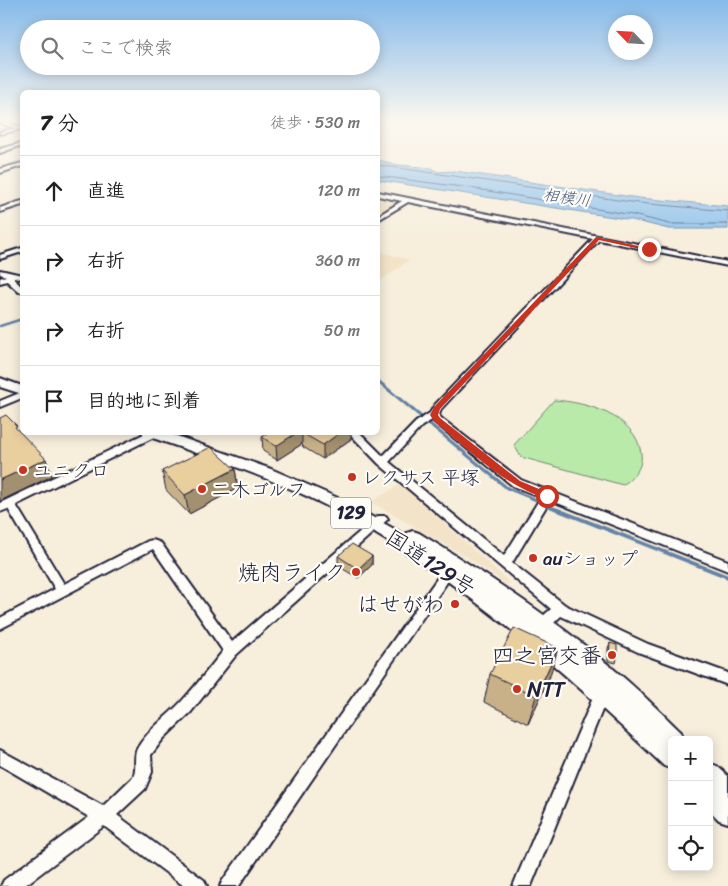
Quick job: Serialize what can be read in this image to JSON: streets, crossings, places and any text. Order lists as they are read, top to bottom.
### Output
{
  "streets": {
    "highway": ["129", "国道129号"]
  },
  "water": ["相模川"],
  "places": [
    "ユニクロ",
    "レクサス 平塚",
    "二木ゴルフ",
    "auショップ",
    "焼肉ライク",
    "はせがわ",
    "四之宮交番",
    "NTT"
  ],
  "north": "top left",
  "page": {
    "search": "ここで検索",
    "heading": ["7 分", "徒歩 · 530 m"],
    "list": [
      ["直進", "120 m"],
      ["右折", "360 m"],
      ["右折", "50 m"],
      "目的地に到着"
    ],
    "map_buttons": ["+", "−"]
  }
}
